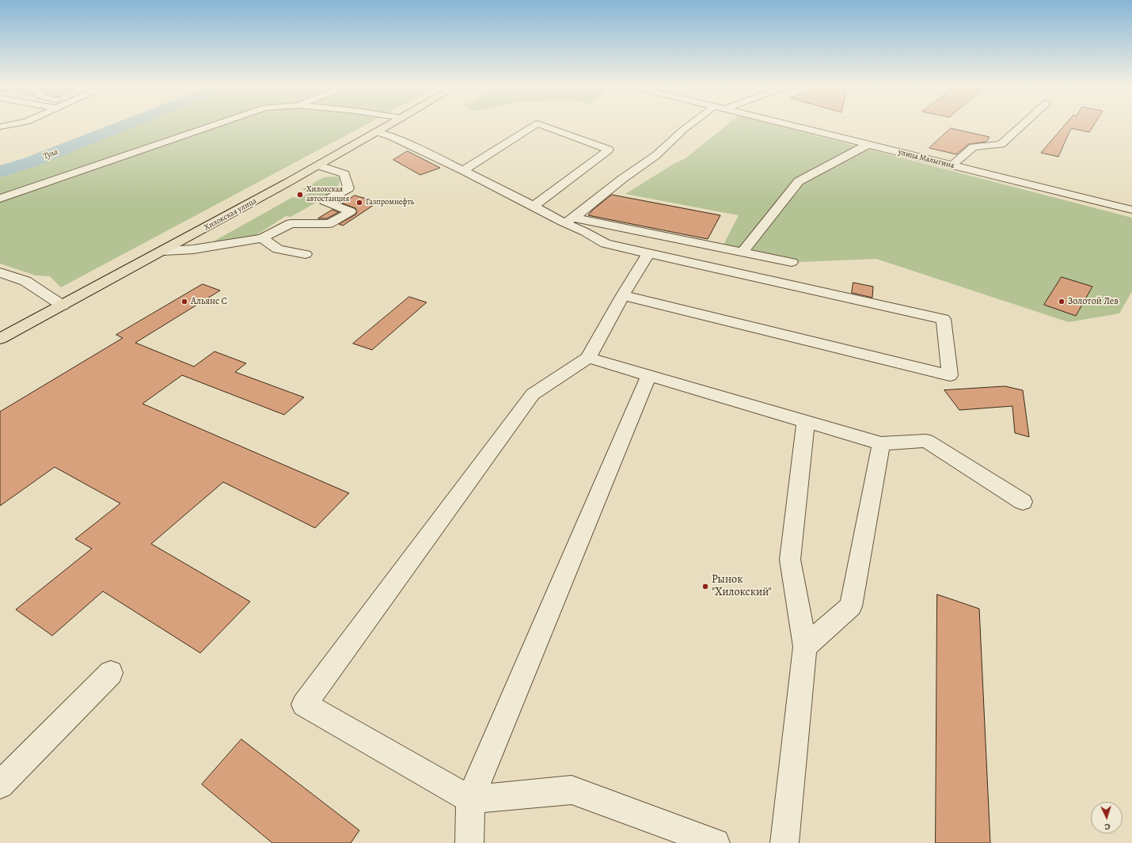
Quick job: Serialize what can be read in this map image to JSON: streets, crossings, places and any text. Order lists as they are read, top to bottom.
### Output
{
  "streets": {
    "highway": ["Хилокская улица"],
    "street": ["улица Малыгина"]
  },
  "water": ["Тула"],
  "places": [
    "Хилокская автостанция",
    "Газпромнефть",
    "Альянс С",
    "Золотой Лев",
    "Рынок \"Хилокский\""
  ],
  "north": "bottom"
}
